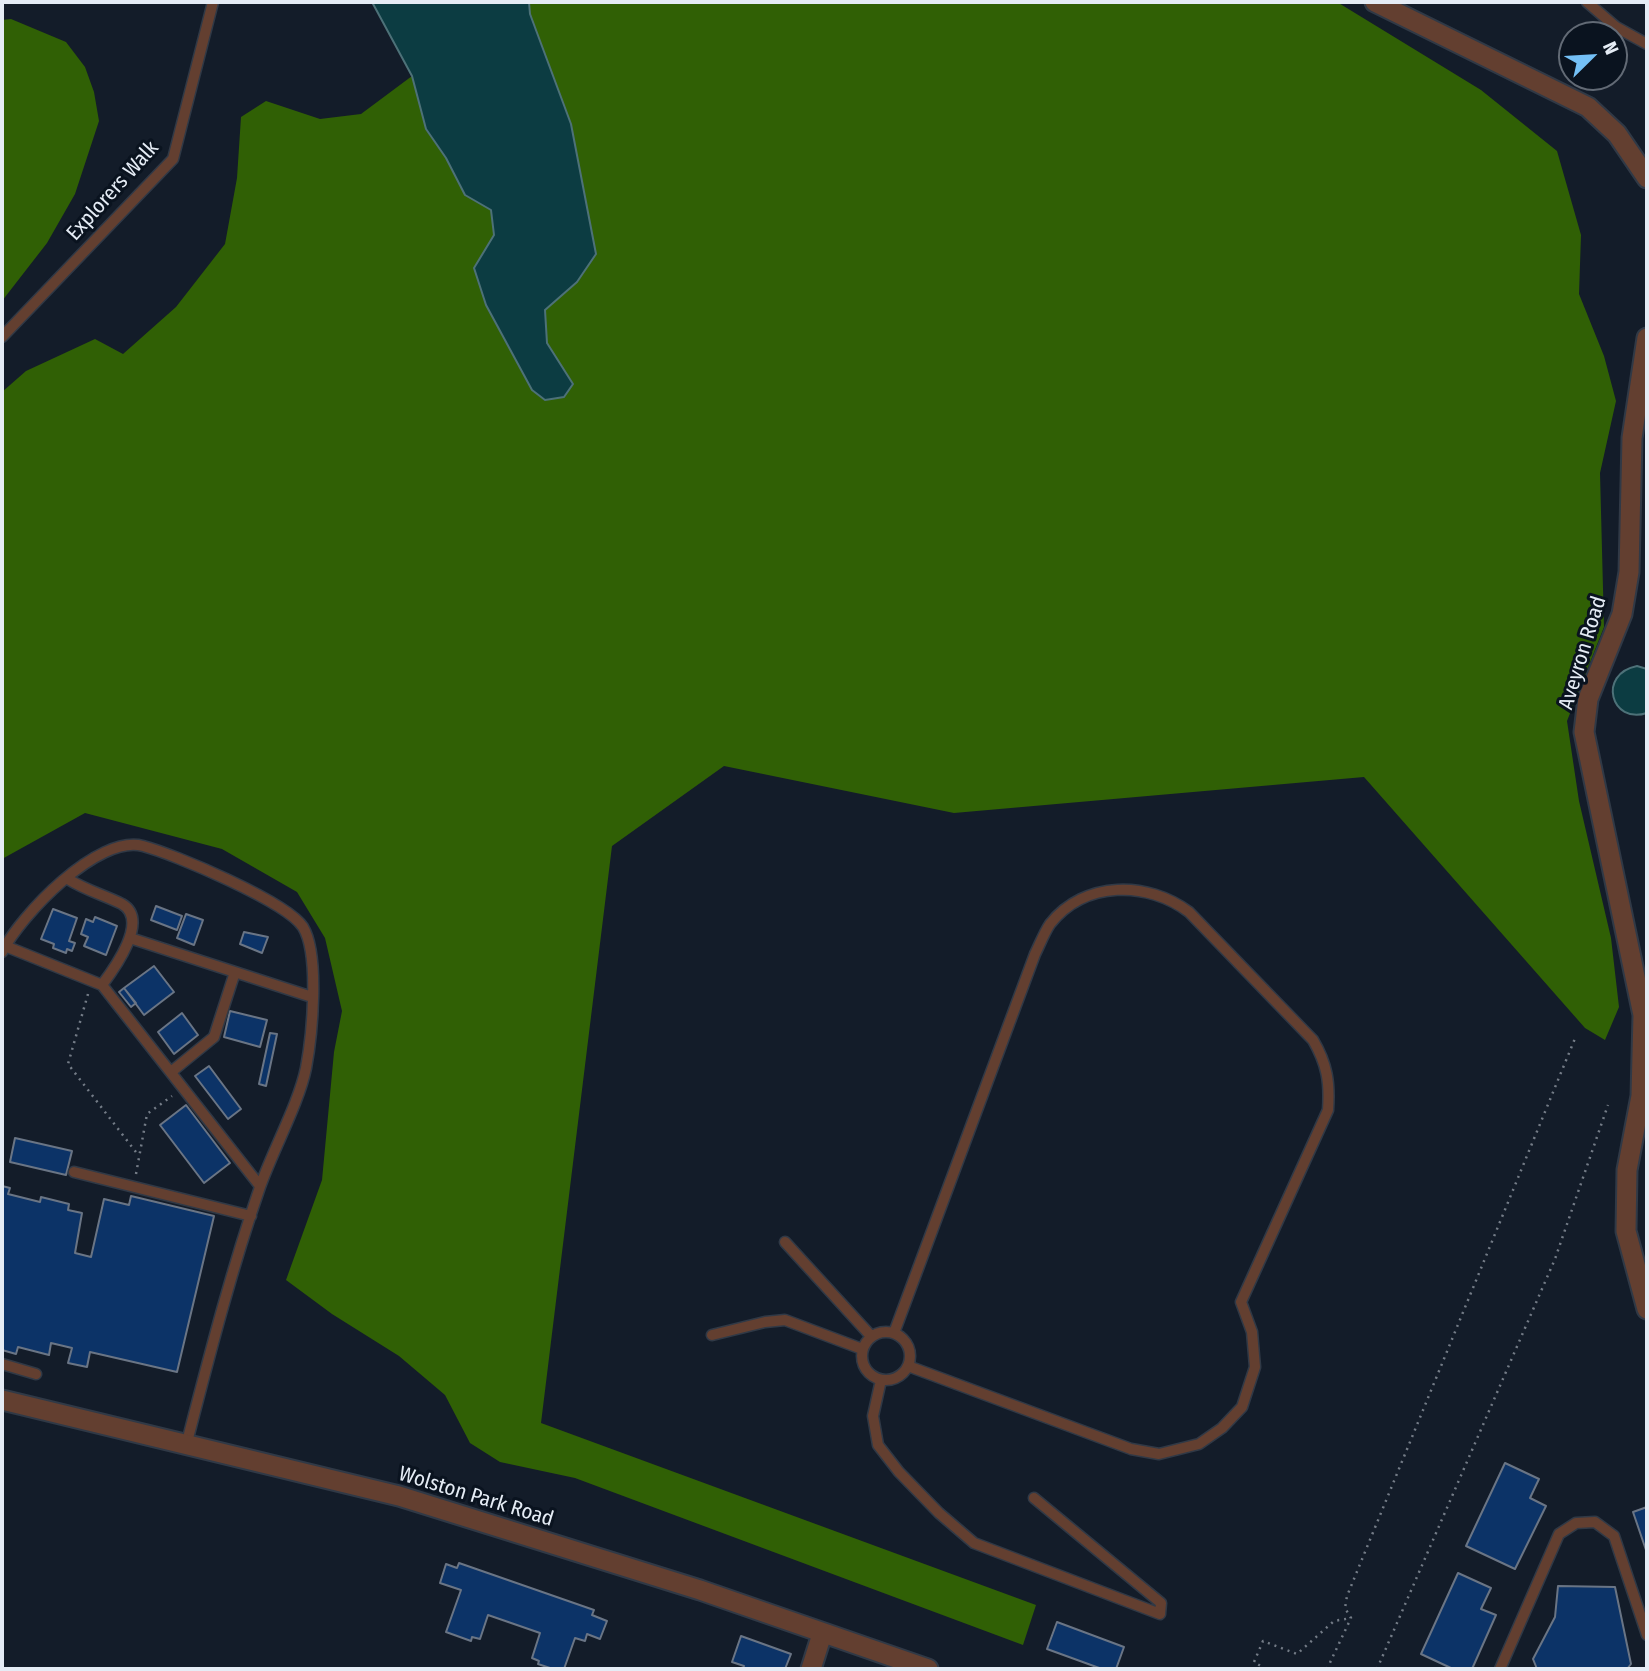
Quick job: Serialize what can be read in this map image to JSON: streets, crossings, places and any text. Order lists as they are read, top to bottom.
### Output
{
  "streets": {
    "street": ["Aveyron Road", "Wolston Park Road"],
    "lane": ["Explorers Walk"]
  },
  "north": "top right"
}
